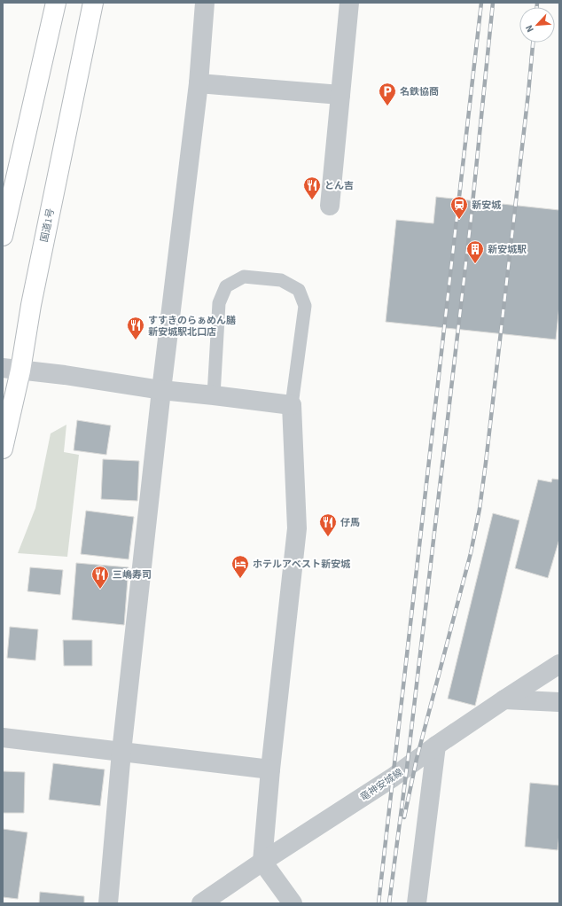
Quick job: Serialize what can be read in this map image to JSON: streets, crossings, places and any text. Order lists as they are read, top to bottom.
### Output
{
  "streets": {
    "highway": ["国道1号"],
    "street": ["竜神安城線"]
  },
  "places": {
    "parking": ["名鉄協商"],
    "restaurant": [
      "とん吉",
      "すすきのらぁめん膳 新安城駅北口店",
      "仔馬",
      "三嶋寿司"
    ],
    "station": ["新安城"],
    "building": ["新安城駅"],
    "hotel": ["ホテルアベスト新安城"]
  },
  "north": "bottom left"
}
